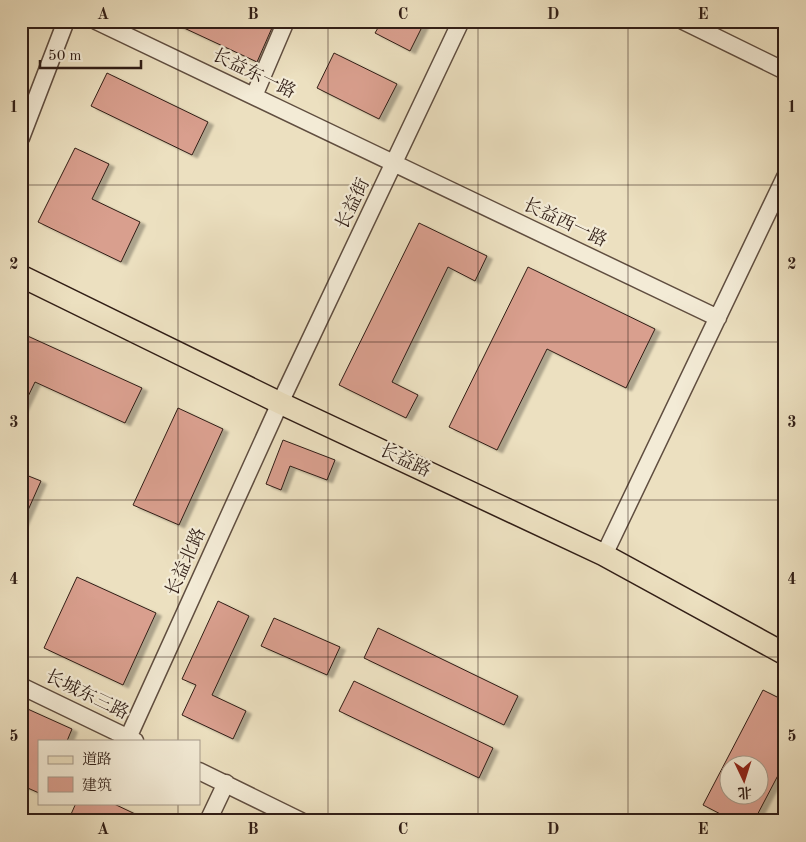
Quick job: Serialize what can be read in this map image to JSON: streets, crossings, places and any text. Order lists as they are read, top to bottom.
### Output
{
  "streets": {
    "main road": ["长益路"],
    "street": [
      "长益东一路",
      "长益街",
      "长益西一路",
      "长益北路",
      "长城东三路"
    ]
  },
  "crossings": [
    ["长益东一路", "长益街"],
    ["长益东一路", "长益西一路"],
    ["长益街", "长益西一路"],
    ["长益街", "长益路"],
    ["长益街", "长益北路"],
    ["长益路", "长益北路"],
    ["长益北路", "长城东三路"]
  ],
  "legend": ["道路", "建筑"],
  "scale_bar": "50 m",
  "north": "bottom",
  "grid": {
    "columns": [
      "A",
      "B",
      "C",
      "D",
      "E"
    ],
    "rows": [
      "1",
      "2",
      "3",
      "4",
      "5"
    ]
  }
}
